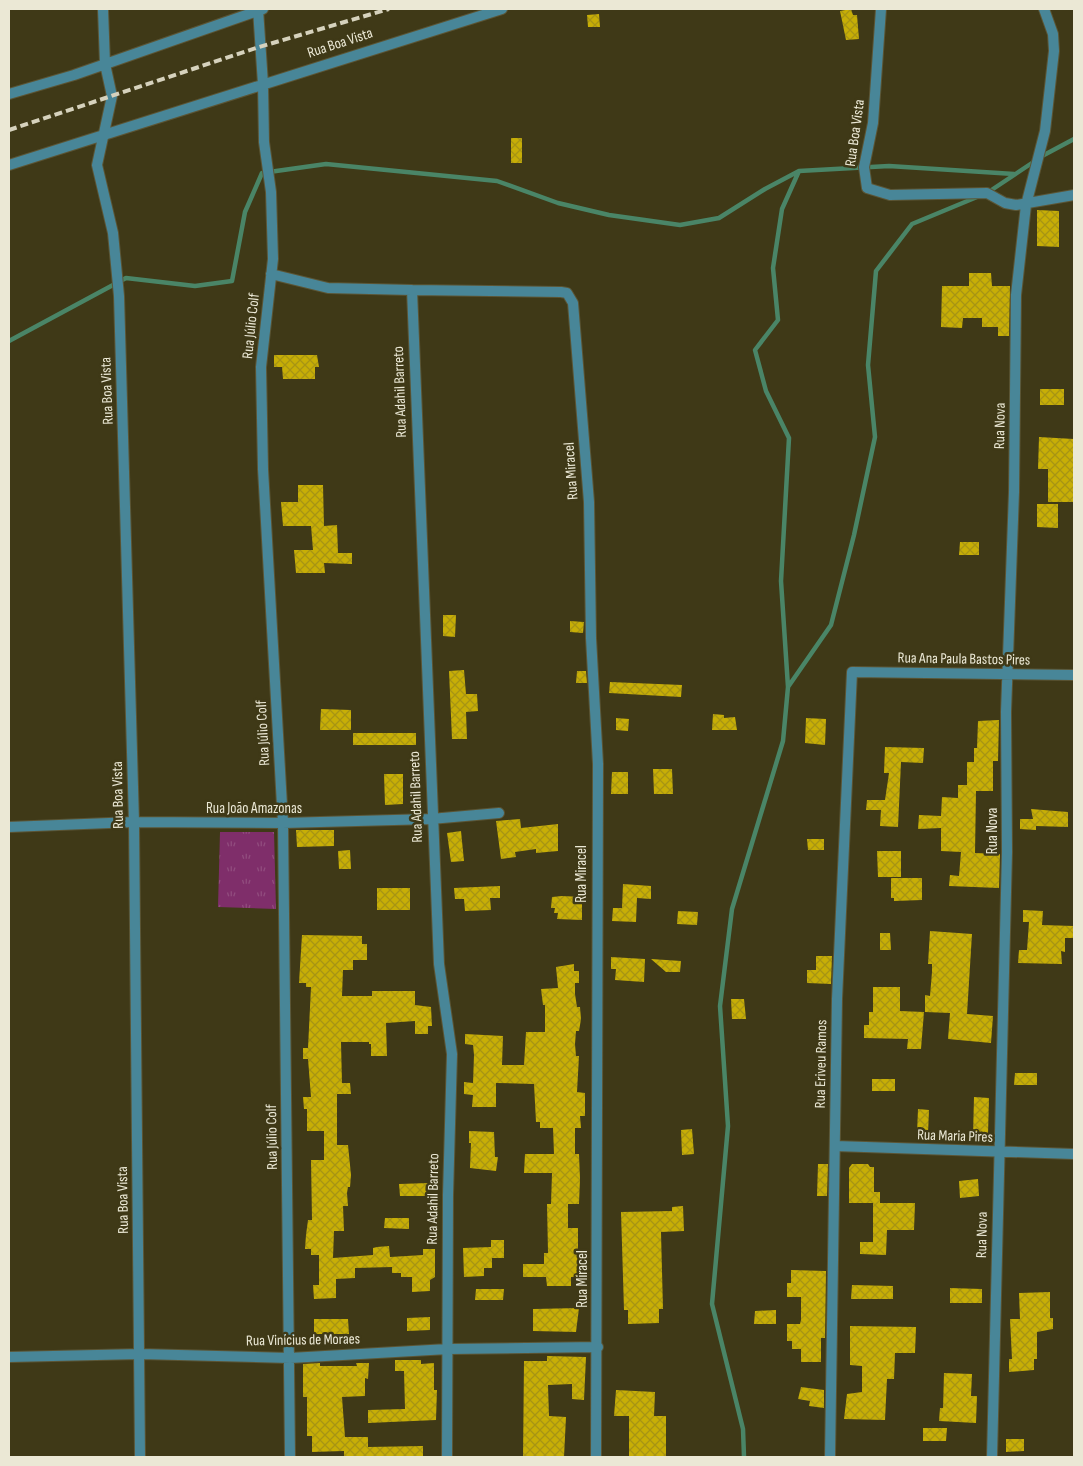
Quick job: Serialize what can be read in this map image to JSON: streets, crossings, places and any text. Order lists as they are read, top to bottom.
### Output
{
  "streets": {
    "street": [
      "Rua Boa Vista",
      "Rua Júlio Colf",
      "Rua Adahil Barreto",
      "Rua Nova",
      "Rua Miracel",
      "Rua Ana Paula Bastos Pires",
      "Rua João Amazonas",
      "Rua Eriveu Ramos",
      "Rua Maria Pires",
      "Rua Vinícius de Moraes"
    ]
  },
  "crossings": [
    ["Rua Boa Vista", "Rua Júlio Colf"],
    ["Rua Boa Vista", "Rua Nova"],
    ["Rua Boa Vista", "Rua João Amazonas"],
    ["Rua Boa Vista", "Rua Vinícius de Moraes"],
    ["Rua Júlio Colf", "Rua João Amazonas"],
    ["Rua Júlio Colf", "Rua Vinícius de Moraes"],
    ["Rua Adahil Barreto", "Rua Miracel"],
    ["Rua Adahil Barreto", "Rua João Amazonas"],
    ["Rua Adahil Barreto", "Rua Vinícius de Moraes"],
    ["Rua Nova", "Rua Ana Paula Bastos Pires"],
    ["Rua Nova", "Rua Maria Pires"],
    ["Rua Miracel", "Rua Vinícius de Moraes"],
    ["Rua Ana Paula Bastos Pires", "Rua Eriveu Ramos"],
    ["Rua Eriveu Ramos", "Rua Maria Pires"]
  ]
}
